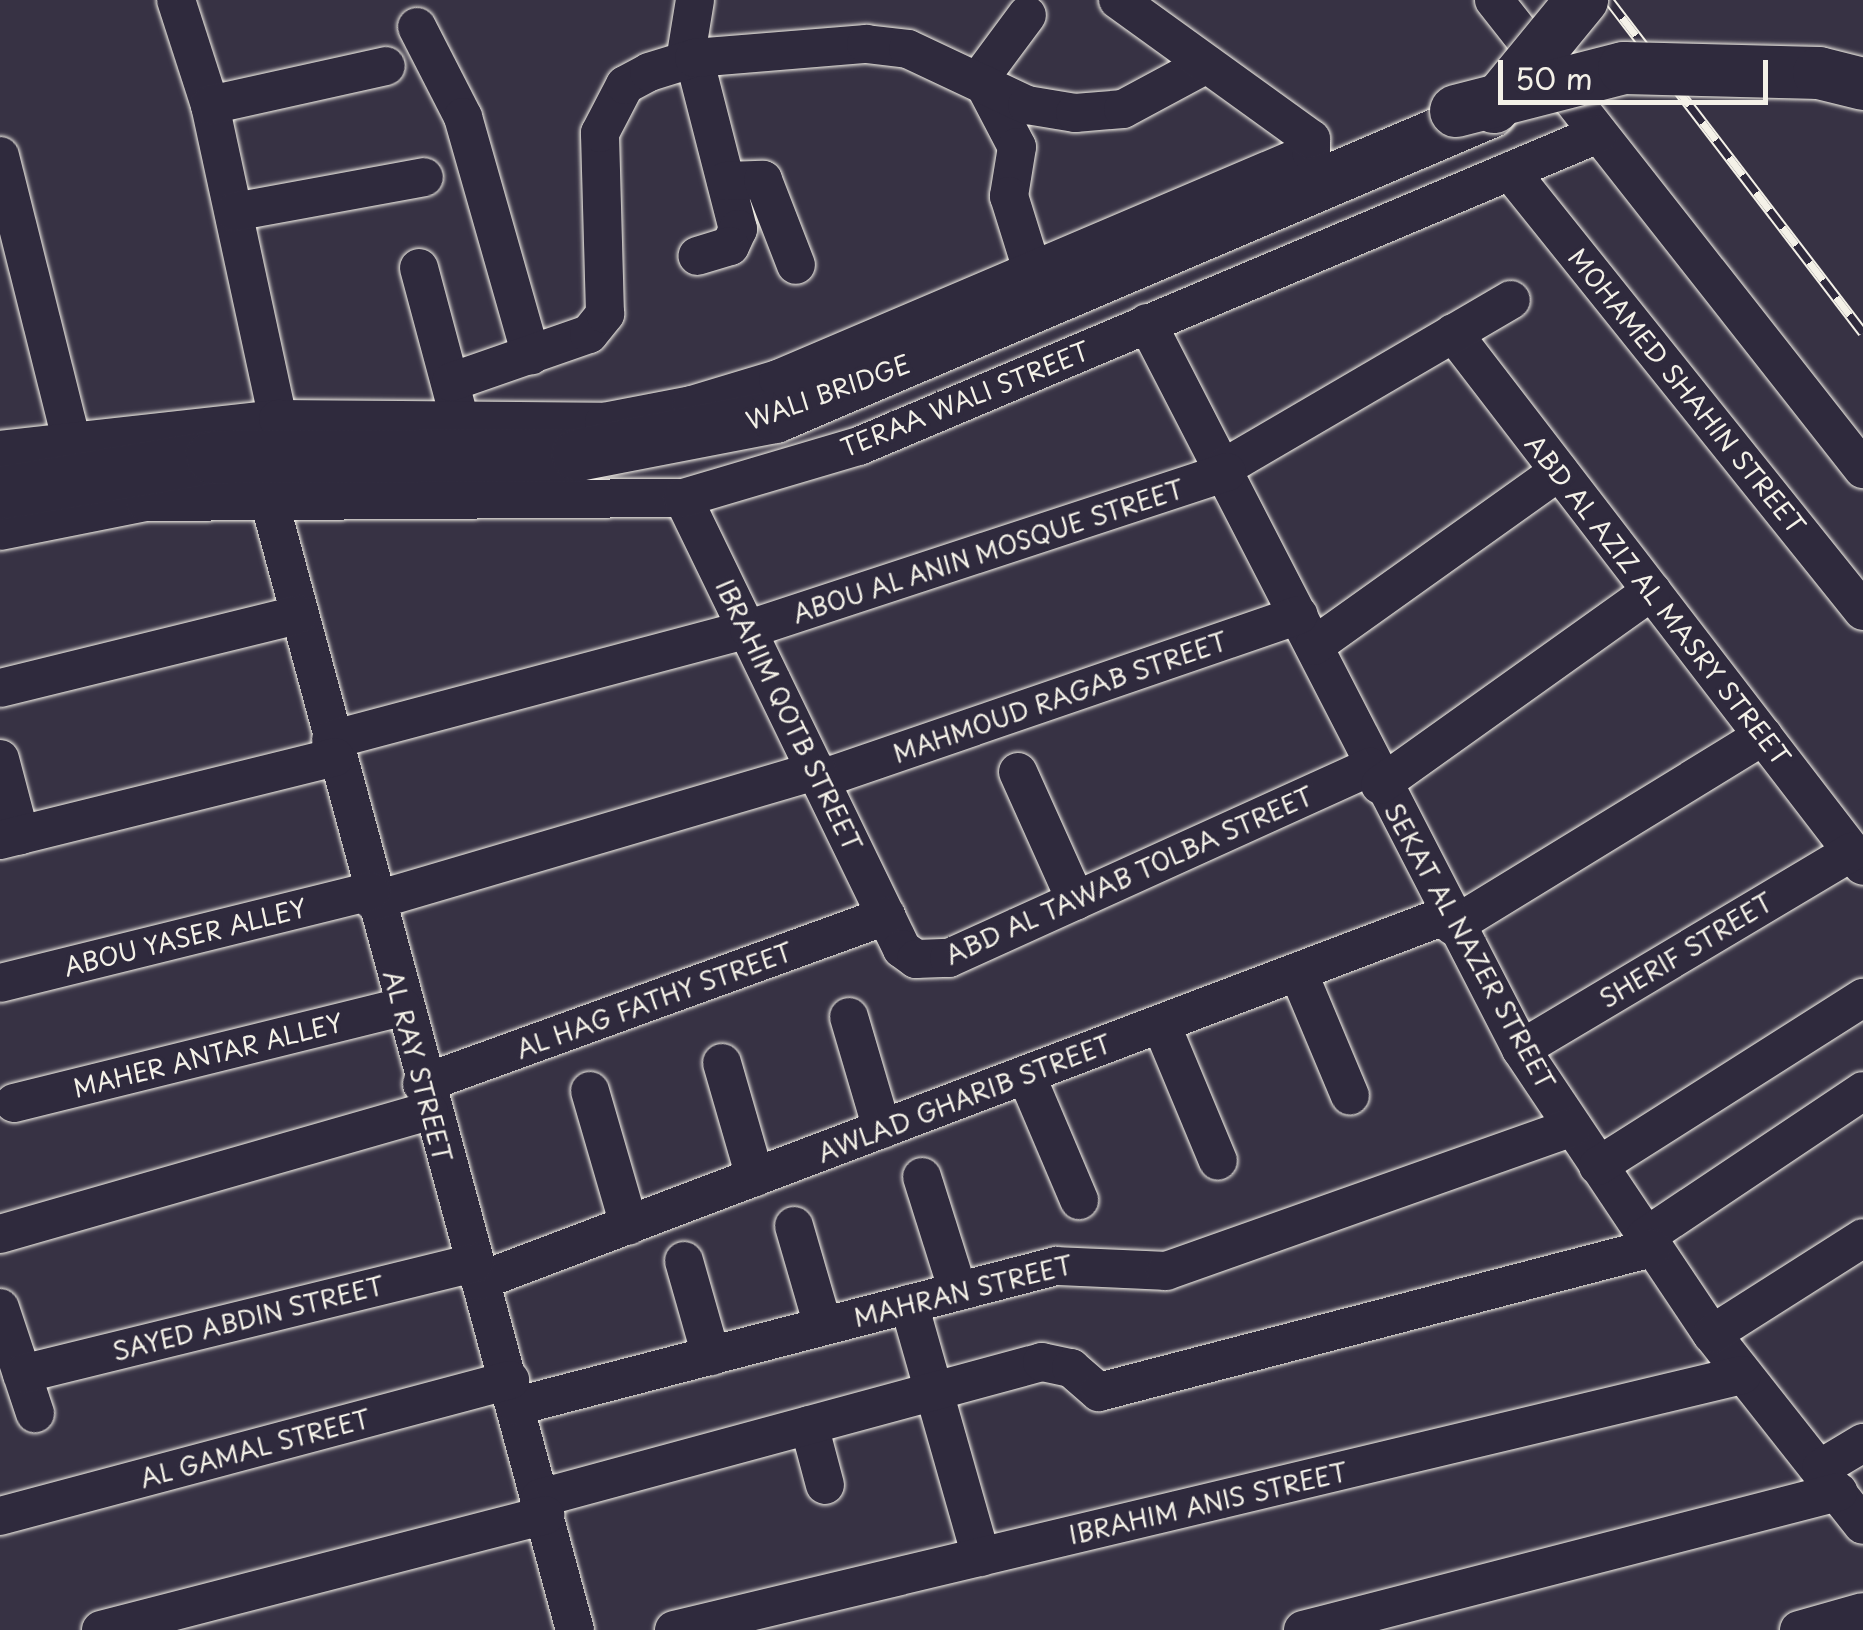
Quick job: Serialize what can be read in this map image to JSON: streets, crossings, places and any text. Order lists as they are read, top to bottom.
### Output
{
  "streets": {
    "main road": ["WALI BRIDGE"],
    "street": [
      "MOHAMED SHAHIN STREET",
      "TERAA WALI STREET",
      "ABOU AL ANIN MOSQUE STREET",
      "ABD AL AZIZ AL MASRY STREET",
      "MAHMOUD RAGAB STREET",
      "IBRAHIM QOTB STREET",
      "ABD AL TAWAB TOLBA STREET",
      "ABOU YASER ALLEY",
      "SEKAT AL NAZER STREET",
      "SHERIF STREET",
      "AL HAG FATHY STREET",
      "MAHER ANTAR ALLEY",
      "AL RAY STREET",
      "AWLAD GHARIB STREET",
      "MAHRAN STREET",
      "SAYED ABDIN STREET",
      "AL GAMAL STREET",
      "IBRAHIM ANIS STREET"
    ]
  },
  "crossings": [
    ["MOHAMED SHAHIN STREET", "TERAA WALI STREET"],
    ["TERAA WALI STREET", "IBRAHIM QOTB STREET"],
    ["TERAA WALI STREET", "SEKAT AL NAZER STREET"],
    ["TERAA WALI STREET", "AL RAY STREET"],
    ["ABOU AL ANIN MOSQUE STREET", "ABD AL AZIZ AL MASRY STREET"],
    ["ABOU AL ANIN MOSQUE STREET", "IBRAHIM QOTB STREET"],
    ["ABOU AL ANIN MOSQUE STREET", "SEKAT AL NAZER STREET"],
    ["ABOU AL ANIN MOSQUE STREET", "AL RAY STREET"],
    ["ABD AL AZIZ AL MASRY STREET", "MAHMOUD RAGAB STREET"],
    ["ABD AL AZIZ AL MASRY STREET", "ABD AL TAWAB TOLBA STREET"],
    ["ABD AL AZIZ AL MASRY STREET", "SHERIF STREET"],
    ["ABD AL AZIZ AL MASRY STREET", "AWLAD GHARIB STREET"],
    ["MAHMOUD RAGAB STREET", "IBRAHIM QOTB STREET"],
    ["MAHMOUD RAGAB STREET", "ABOU YASER ALLEY"],
    ["MAHMOUD RAGAB STREET", "SEKAT AL NAZER STREET"],
    ["MAHMOUD RAGAB STREET", "AL RAY STREET"],
    ["IBRAHIM QOTB STREET", "ABD AL TAWAB TOLBA STREET"],
    ["IBRAHIM QOTB STREET", "AL HAG FATHY STREET"],
    ["ABD AL TAWAB TOLBA STREET", "SEKAT AL NAZER STREET"],
    ["ABD AL TAWAB TOLBA STREET", "AL HAG FATHY STREET"],
    ["ABOU YASER ALLEY", "AL RAY STREET"],
    ["SEKAT AL NAZER STREET", "SHERIF STREET"],
    ["SEKAT AL NAZER STREET", "AWLAD GHARIB STREET"],
    ["SEKAT AL NAZER STREET", "MAHRAN STREET"],
    ["SEKAT AL NAZER STREET", "IBRAHIM ANIS STREET"],
    ["AL HAG FATHY STREET", "AL RAY STREET"],
    ["MAHER ANTAR ALLEY", "AL RAY STREET"],
    ["AL RAY STREET", "AWLAD GHARIB STREET"],
    ["AL RAY STREET", "MAHRAN STREET"],
    ["AL RAY STREET", "SAYED ABDIN STREET"],
    ["AL RAY STREET", "AL GAMAL STREET"],
    ["AWLAD GHARIB STREET", "SAYED ABDIN STREET"],
    ["MAHRAN STREET", "AL GAMAL STREET"]
  ],
  "scale_bar": "50 m"
}
